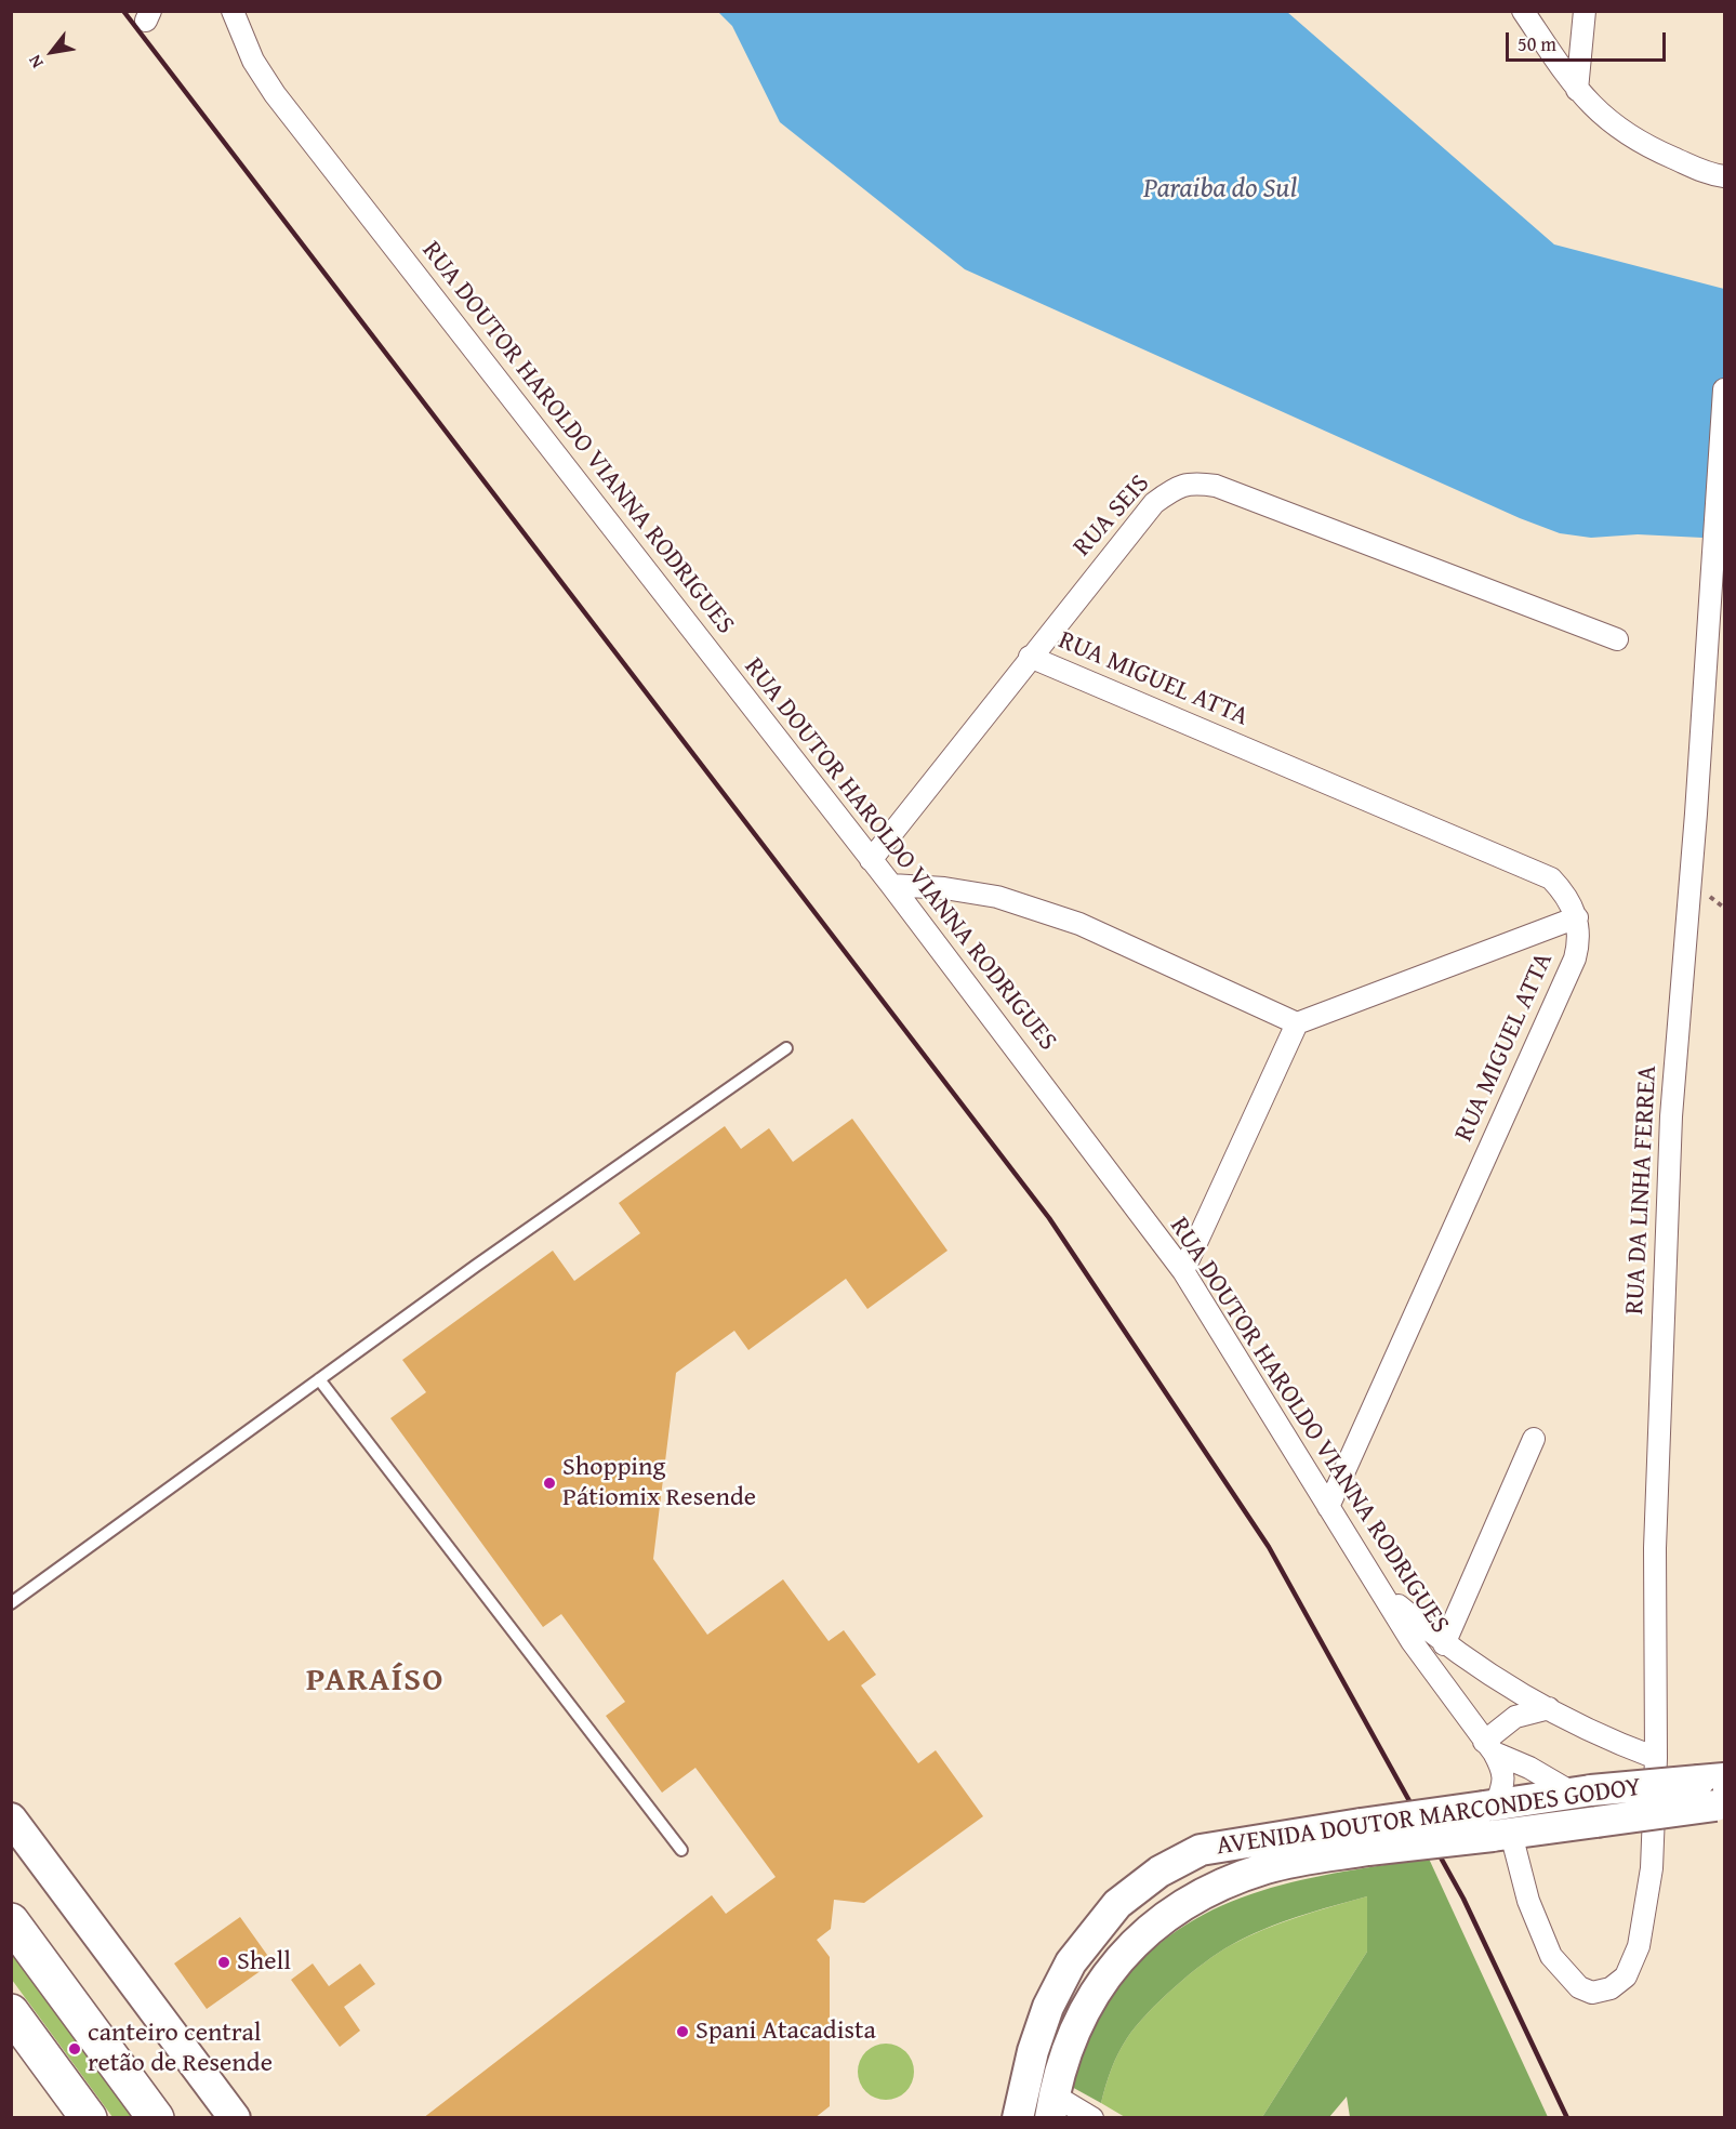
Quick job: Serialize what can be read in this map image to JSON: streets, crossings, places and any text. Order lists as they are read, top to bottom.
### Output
{
  "streets": {
    "main road": ["AVENIDA DOUTOR MARCONDES GODOY"],
    "street": [
      "RUA DOUTOR HAROLDO VIANNA RODRIGUES",
      "RUA SEIS",
      "RUA MIGUEL ATTA",
      "RUA DA LINHA FERREA"
    ]
  },
  "crossings": [
    ["RUA DOUTOR HAROLDO VIANNA RODRIGUES", "RUA SEIS"],
    ["RUA DOUTOR HAROLDO VIANNA RODRIGUES", "RUA MIGUEL ATTA"],
    ["RUA DOUTOR HAROLDO VIANNA RODRIGUES", "AVENIDA DOUTOR MARCONDES GODOY"],
    ["RUA SEIS", "RUA MIGUEL ATTA"],
    ["RUA DA LINHA FERREA", "AVENIDA DOUTOR MARCONDES GODOY"]
  ],
  "districts": ["PARAÍSO"],
  "water": ["Paraiba do Sul"],
  "places": [
    "Shopping Pátiomix Resende",
    "Shell",
    "Spani Atacadista",
    "canteiro central retão de Resende"
  ],
  "scale_bar": "50 m",
  "north": "bottom left"
}
